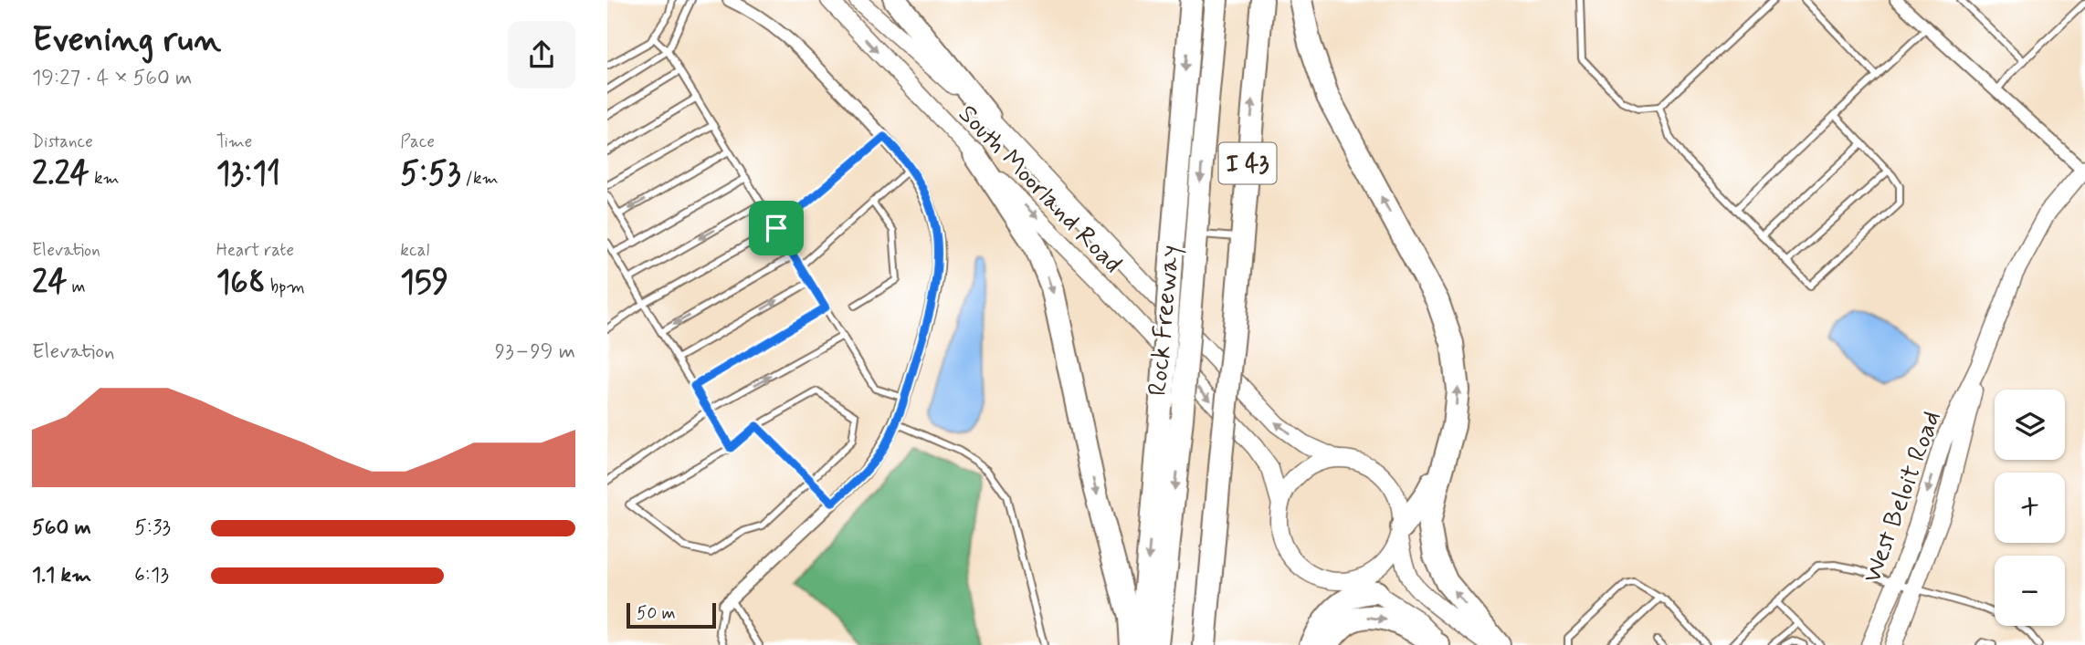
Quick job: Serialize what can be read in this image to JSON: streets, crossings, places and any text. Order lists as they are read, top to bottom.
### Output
{
  "streets": {
    "highway": ["I 43", "Rock Freeway"],
    "main road": ["South Moorland Road", "West Beloit Road"]
  },
  "scale_bar": "50 m",
  "page": {
    "heading": ["Evening run", "19:27 · 4 × 560 m"],
    "stats": [
      ["Distance", "2.24 km"],
      ["Time", "13:11"],
      ["Pace", "5:53 /km"],
      ["Elevation", "24 m"],
      ["Heart rate", "168 bpm"],
      ["kcal", "159"]
    ],
    "chart": ["Elevation", "93–99 m"],
    "map_buttons": ["+", "−"],
    "list": [
      {
        "name": "560 m",
        "note": "5:33"
      },
      {
        "name": "1.1 km",
        "note": "6:13"
      }
    ],
    "scale": "50 m"
  }
}
